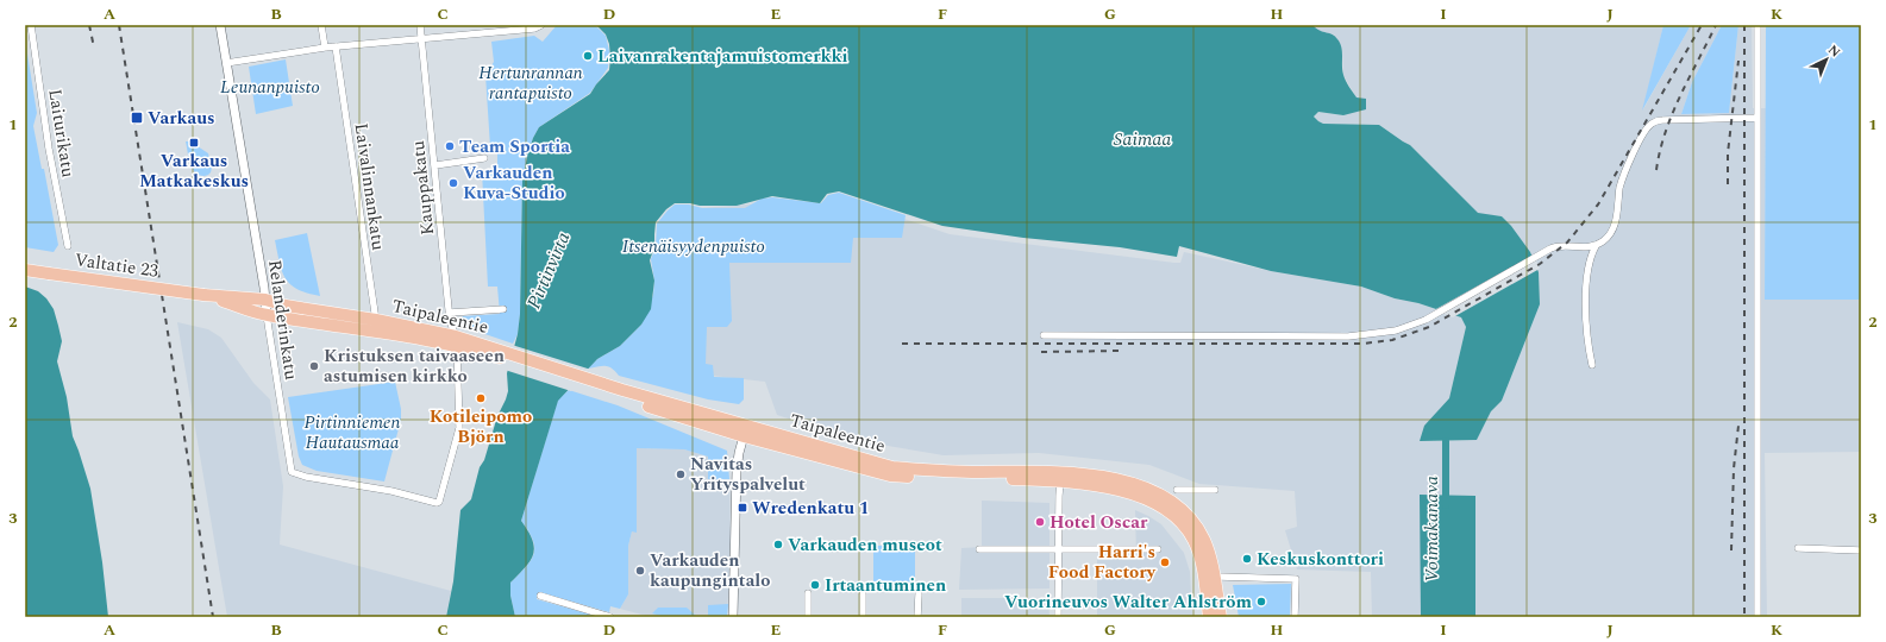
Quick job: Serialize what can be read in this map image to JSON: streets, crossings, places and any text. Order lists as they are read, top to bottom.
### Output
{
  "streets": {
    "highway": ["Valtatie 23", "Taipaleentie"],
    "main road": ["Relanderinkatu"],
    "street": ["Laiturikatu", "Laivalinnankatu", "Kauppakatu"]
  },
  "crossings": [
    ["Laivalinnankatu", "Valtatie 23"],
    ["Laivalinnankatu", "Taipaleentie"],
    ["Kauppakatu", "Taipaleentie"],
    ["Kauppakatu", "Relanderinkatu"],
    ["Valtatie 23", "Taipaleentie"],
    ["Valtatie 23", "Relanderinkatu"]
  ],
  "water": ["Saimaa", "Pirtinvirta", "Voimakanava"],
  "parks": [
    "Hertunrannan rantapuisto",
    "Leunanpuisto",
    "Itsenäisyydenpuisto",
    "Pirtinniemen Hautausmaa"
  ],
  "places": {
    "other": [
      "Laivanrakentajamuistomerkki",
      "Team Sportia",
      "Varkauden Kuva-Studio",
      "Kristuksen taivaaseen astumisen kirkko",
      "Kotileipomo Björn",
      "Navitas Yrityspalvelut",
      "Hotel Oscar",
      "Varkauden museot",
      "Keskuskonttori",
      "Harri's Food Factory",
      "Varkauden kaupungintalo",
      "Irtaantuminen",
      "Vuorineuvos Walter Ahlström"
    ],
    "transit": ["Varkaus", "Varkaus Matkakeskus", "Wredenkatu 1"]
  },
  "north": "top right",
  "grid": {
    "columns": [
      "A",
      "B",
      "C",
      "D",
      "E",
      "F",
      "G",
      "H",
      "I",
      "J",
      "K"
    ],
    "rows": ["1", "2", "3"]
  }
}
